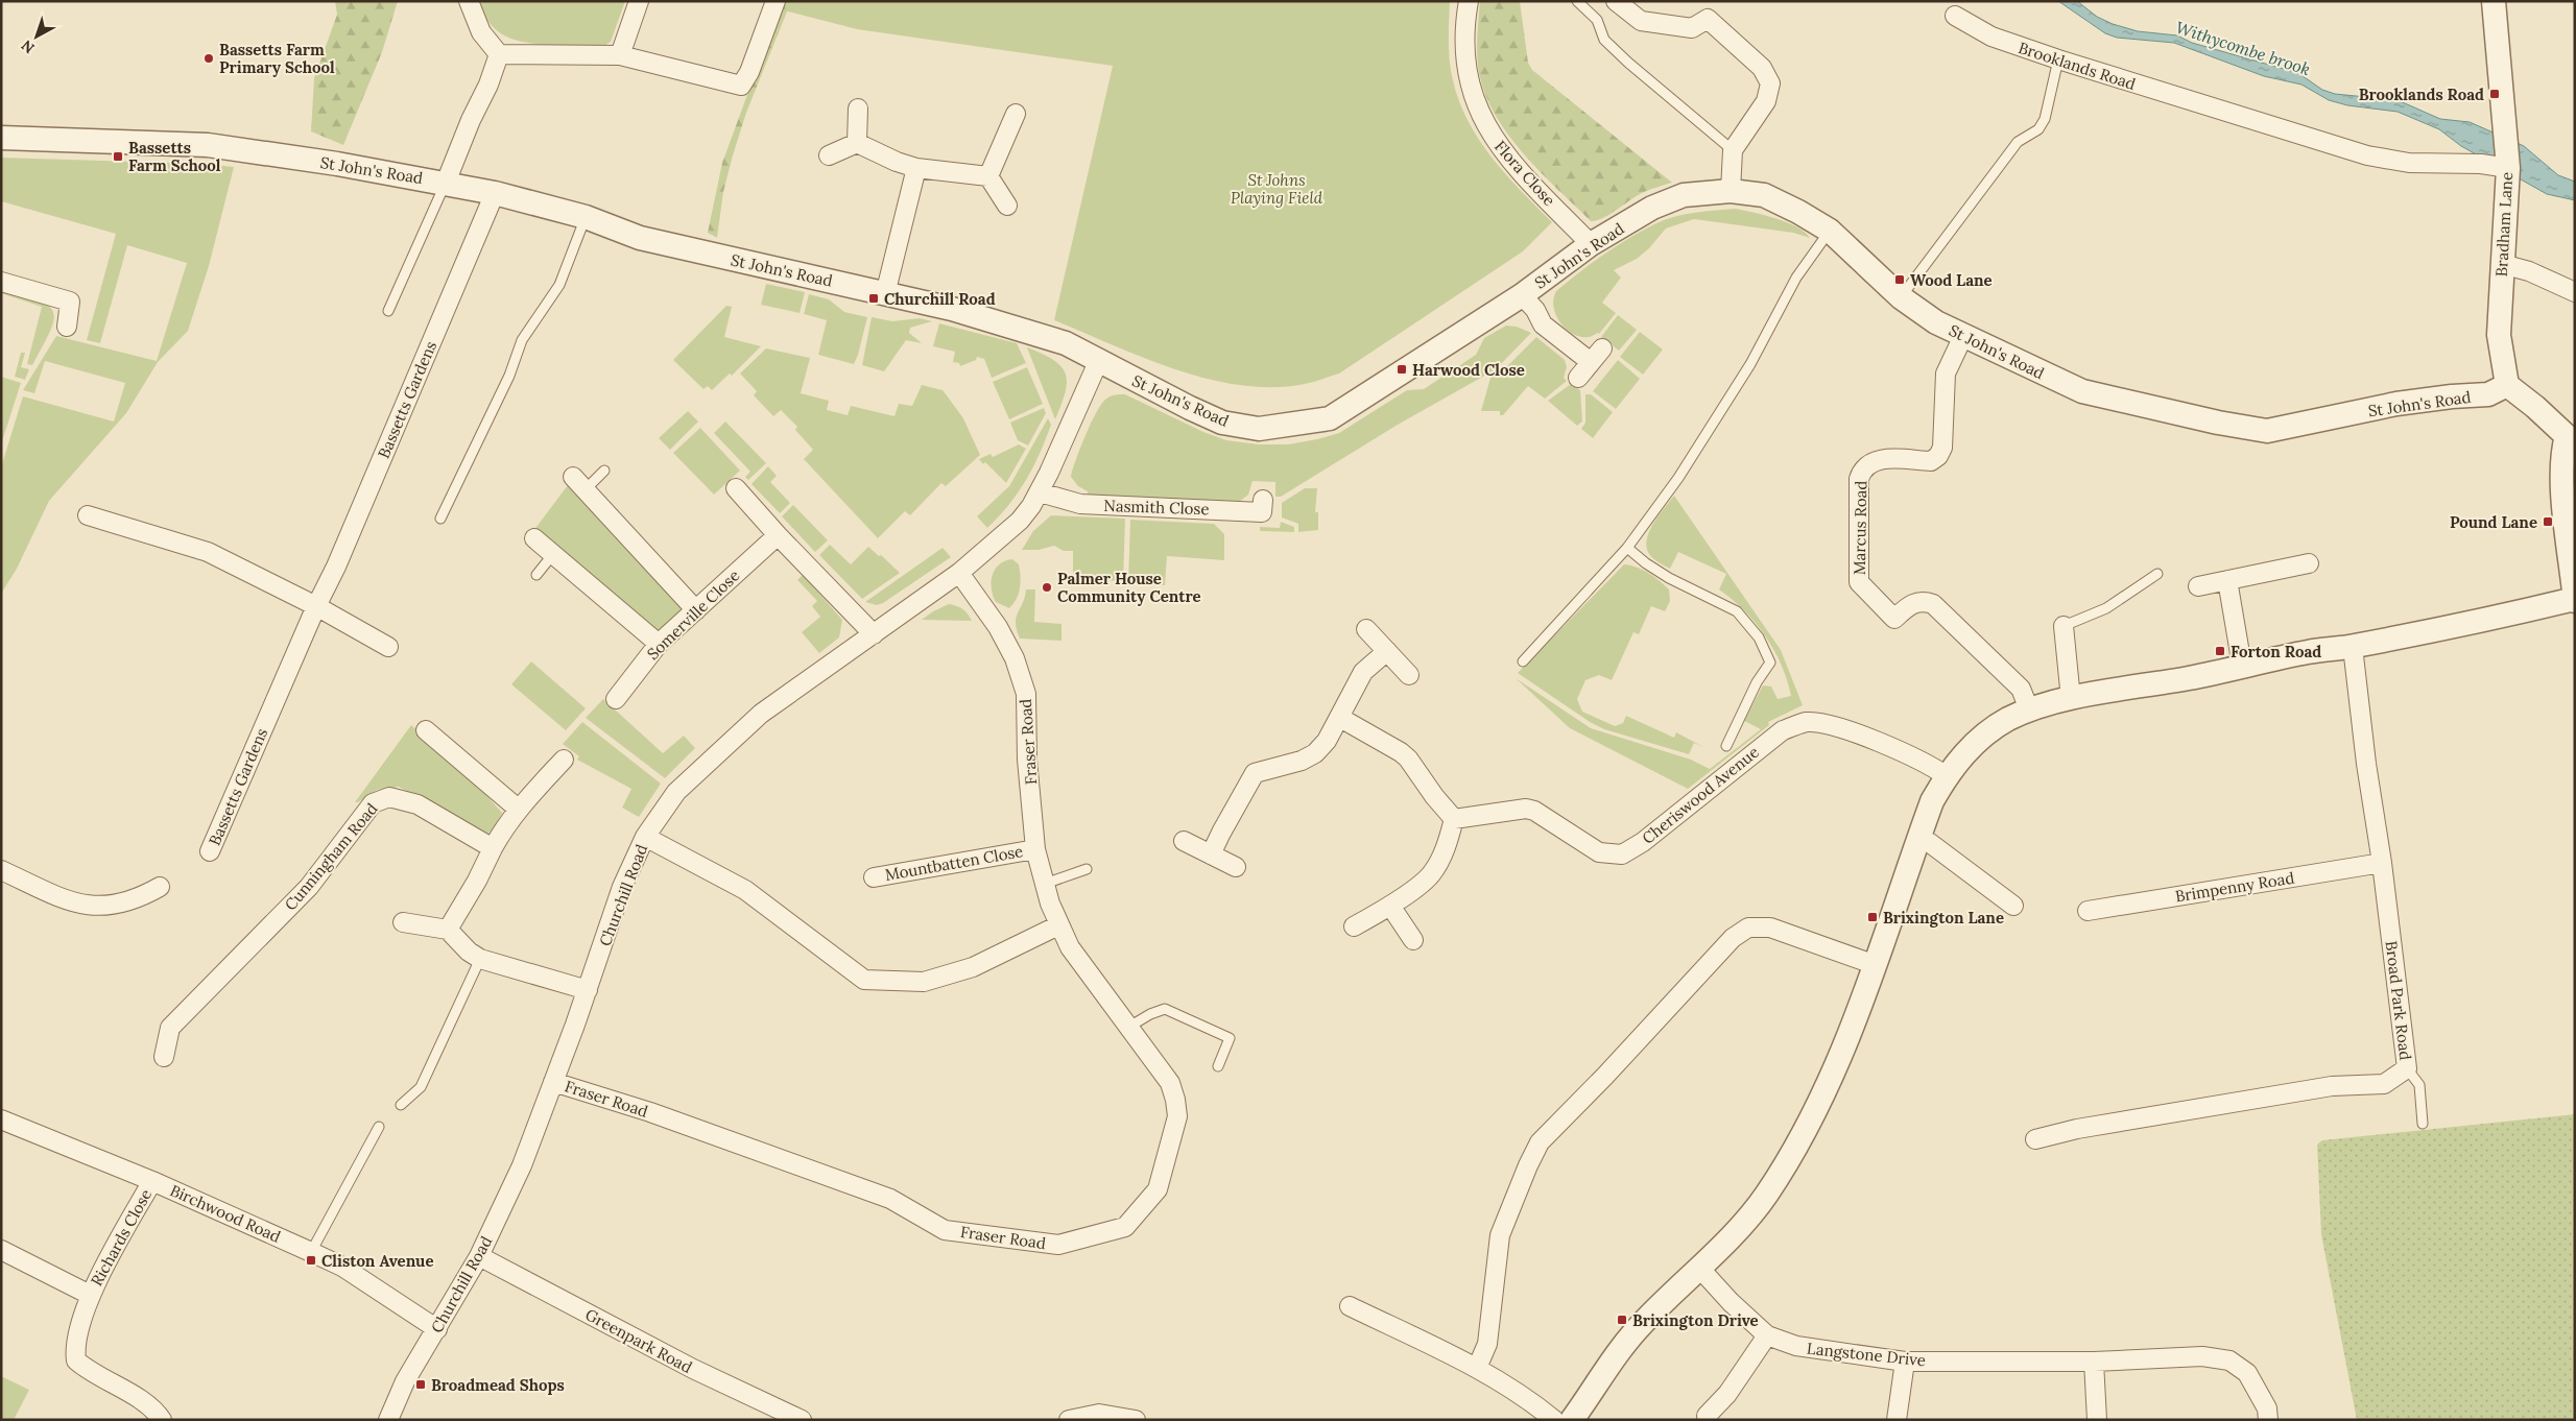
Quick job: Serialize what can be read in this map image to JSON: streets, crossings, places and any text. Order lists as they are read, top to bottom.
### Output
{
  "streets": {
    "street": [
      "Brooklands Road",
      "St John's Road",
      "Flora Close",
      "Bradham Lane",
      "Bassetts Gardens",
      "Nasmith Close",
      "Marcus Road",
      "Somerville Close",
      "Fraser Road",
      "Cheriswood Avenue",
      "Cunningham Road",
      "Mountbatten Close",
      "Brimpenny Road",
      "Churchill Road",
      "Broad Park Road",
      "Birchwood Road",
      "Richards Close",
      "Greenpark Road",
      "Langstone Drive"
    ]
  },
  "crossings": [
    ["Brooklands Road", "Bradham Lane"],
    ["St John's Road", "Flora Close"],
    ["St John's Road", "Bradham Lane"],
    ["St John's Road", "Bassetts Gardens"],
    ["St John's Road", "Marcus Road"],
    ["St John's Road", "Churchill Road"],
    ["Nasmith Close", "Churchill Road"],
    ["Fraser Road", "Mountbatten Close"],
    ["Fraser Road", "Churchill Road"],
    ["Brimpenny Road", "Broad Park Road"],
    ["Churchill Road", "Birchwood Road"],
    ["Churchill Road", "Greenpark Road"],
    ["Birchwood Road", "Richards Close"]
  ],
  "water": ["Withycombe brook"],
  "parks": ["St Johns Playing Field"],
  "places": {
    "other": ["Bassetts Farm Primary School", "Palmer House Community Centre"],
    "transit": [
      "Brooklands Road",
      "Bassetts Farm School",
      "Wood Lane",
      "Churchill Road",
      "Harwood Close",
      "Pound Lane",
      "Forton Road",
      "Brixington Lane",
      "Cliston Avenue",
      "Brixington Drive",
      "Broadmead Shops"
    ]
  },
  "north": "bottom left"
}
